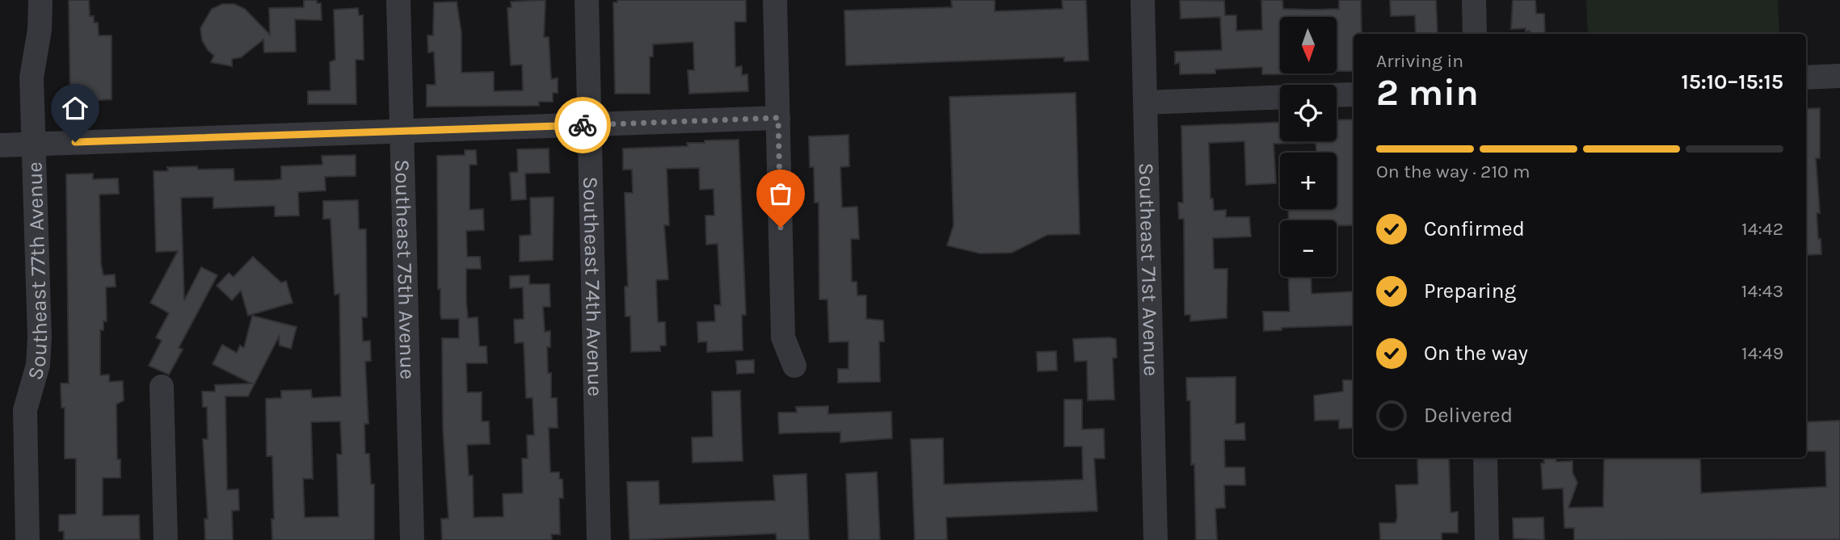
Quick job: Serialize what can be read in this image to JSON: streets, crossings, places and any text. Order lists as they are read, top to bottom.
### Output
{
  "streets": {
    "street": [
      "Southeast 75th Avenue",
      "Southeast 77th Avenue",
      "Southeast 71st Avenue",
      "Southeast 74th Avenue"
    ]
  },
  "north": "bottom",
  "page": {
    "map_buttons": ["+", "−"],
    "heading": ["2 min", "Arriving in", "15:10–15:15"],
    "bar": "On the way · 210 m",
    "list": [
      ["Confirmed", "14:42"],
      ["Preparing", "14:43"],
      ["On the way", "14:49"],
      "Delivered"
    ]
  }
}
